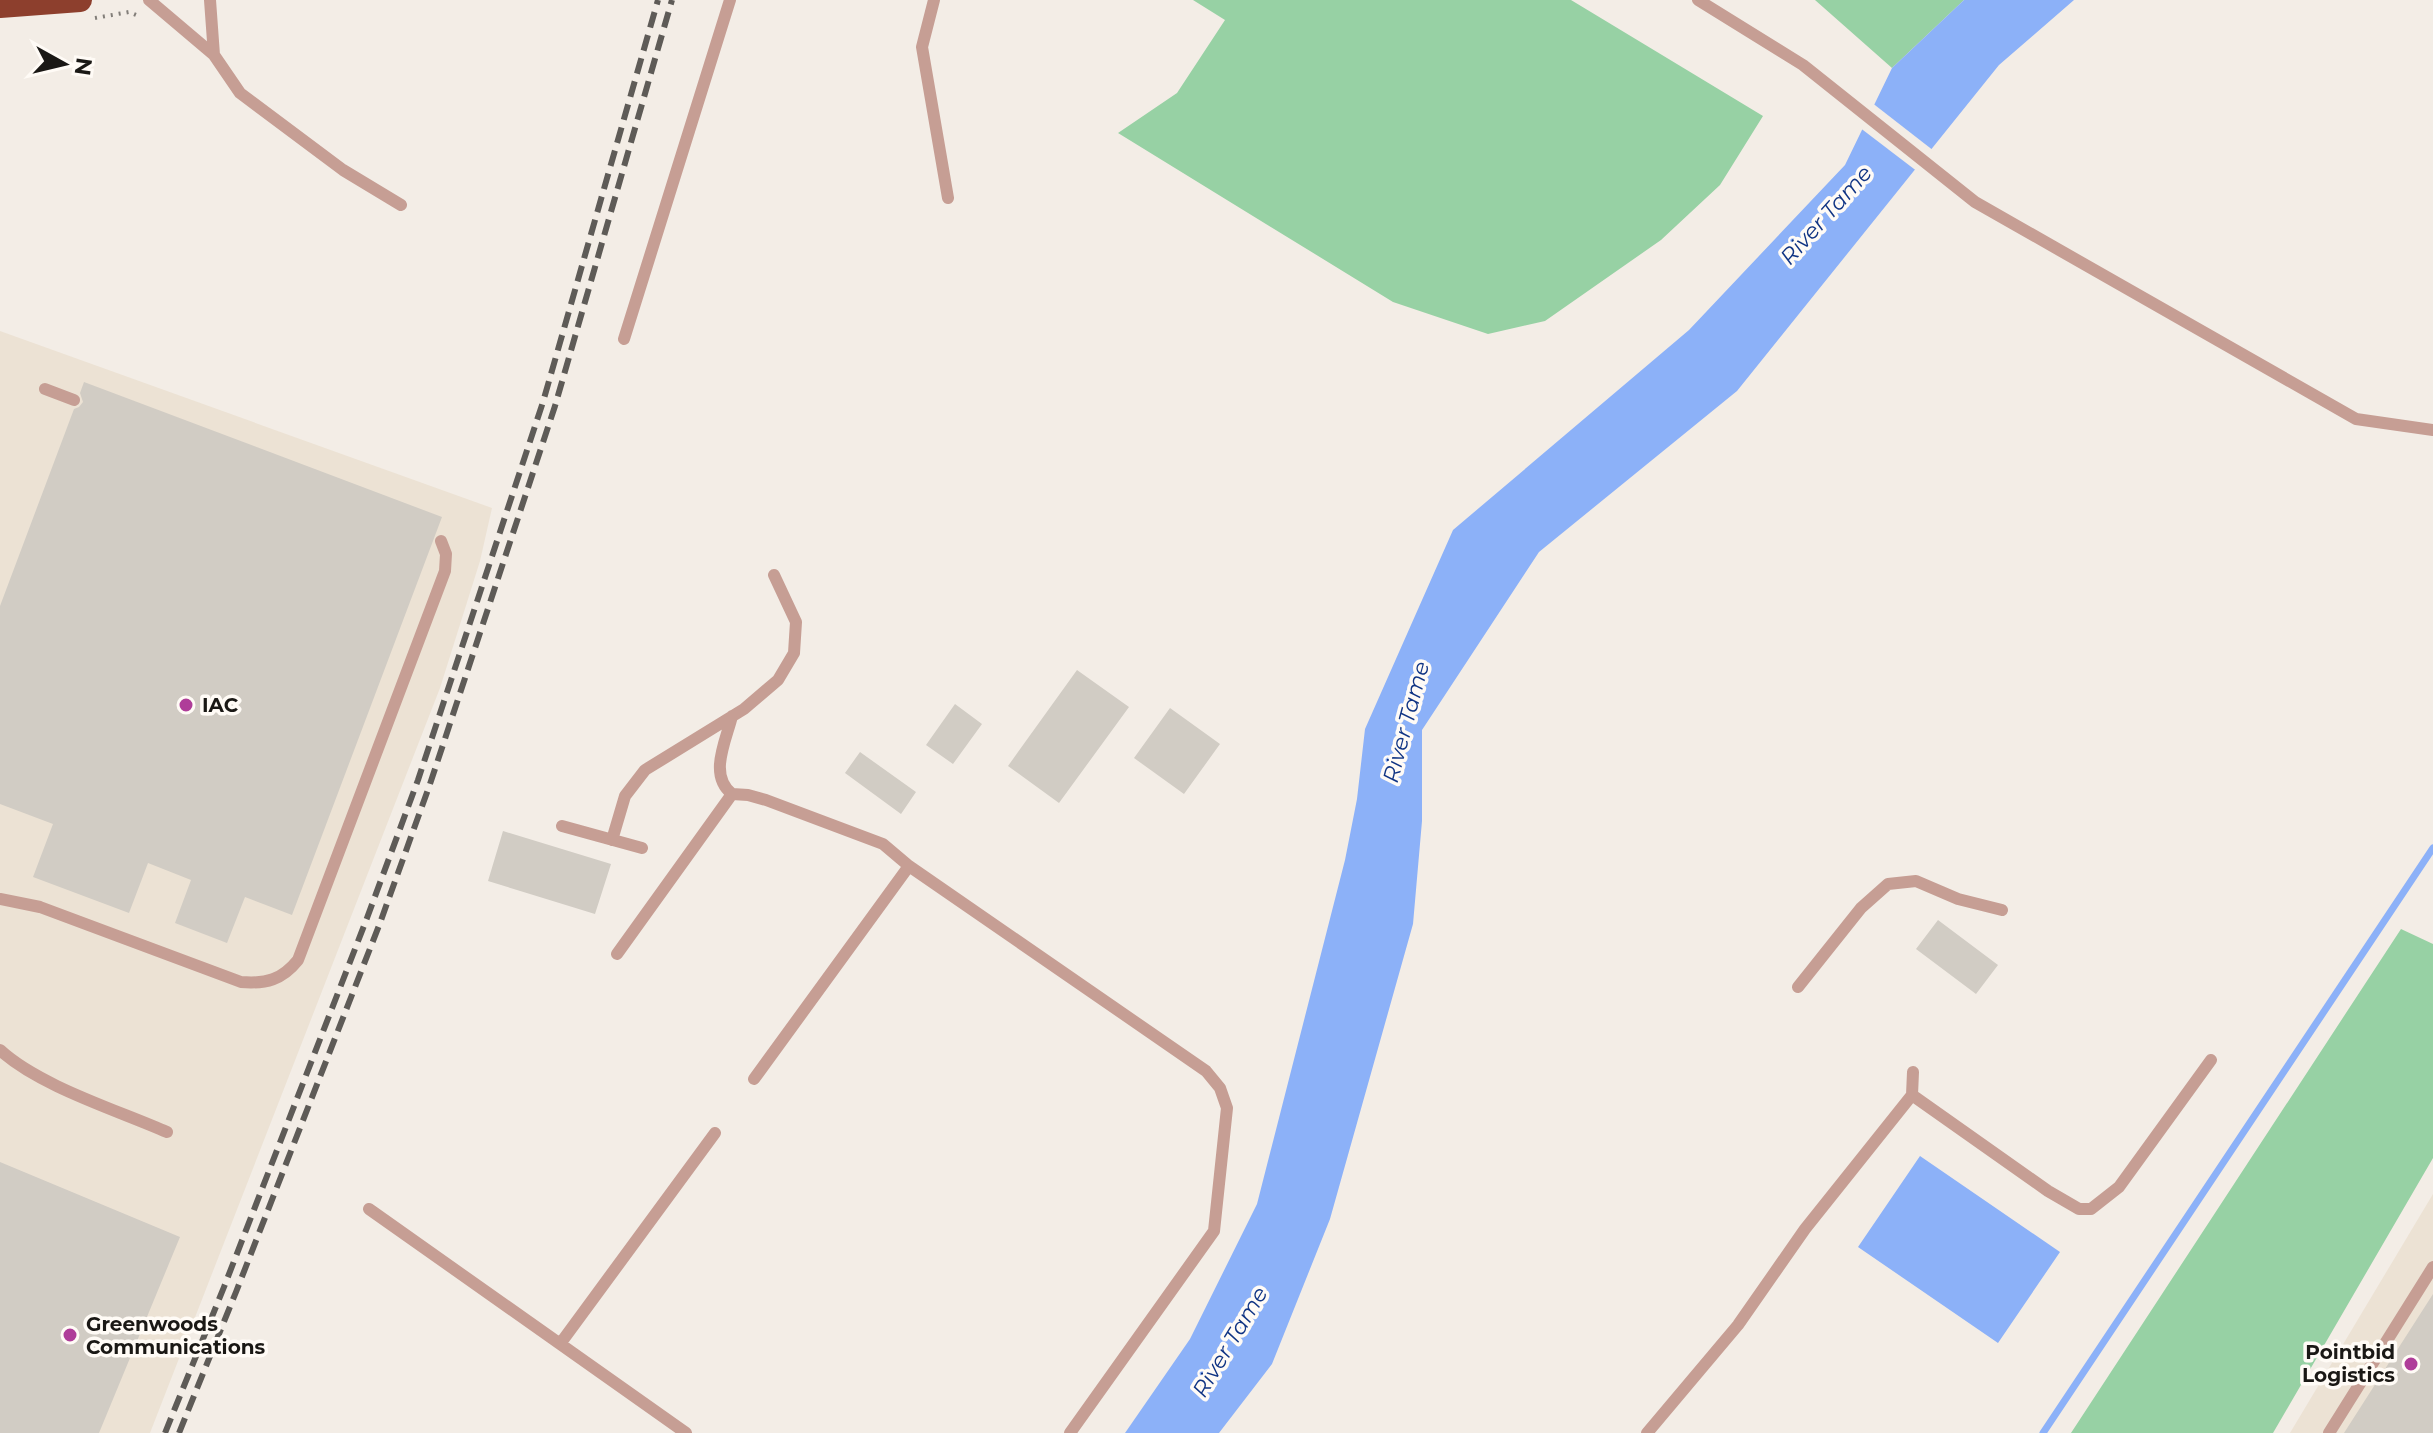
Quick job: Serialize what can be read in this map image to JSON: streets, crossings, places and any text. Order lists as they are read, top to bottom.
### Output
{
  "water": ["River Tame"],
  "places": ["IAC", "Greenwoods Communications", "Pointbid Logistics"],
  "north": "right"
}
